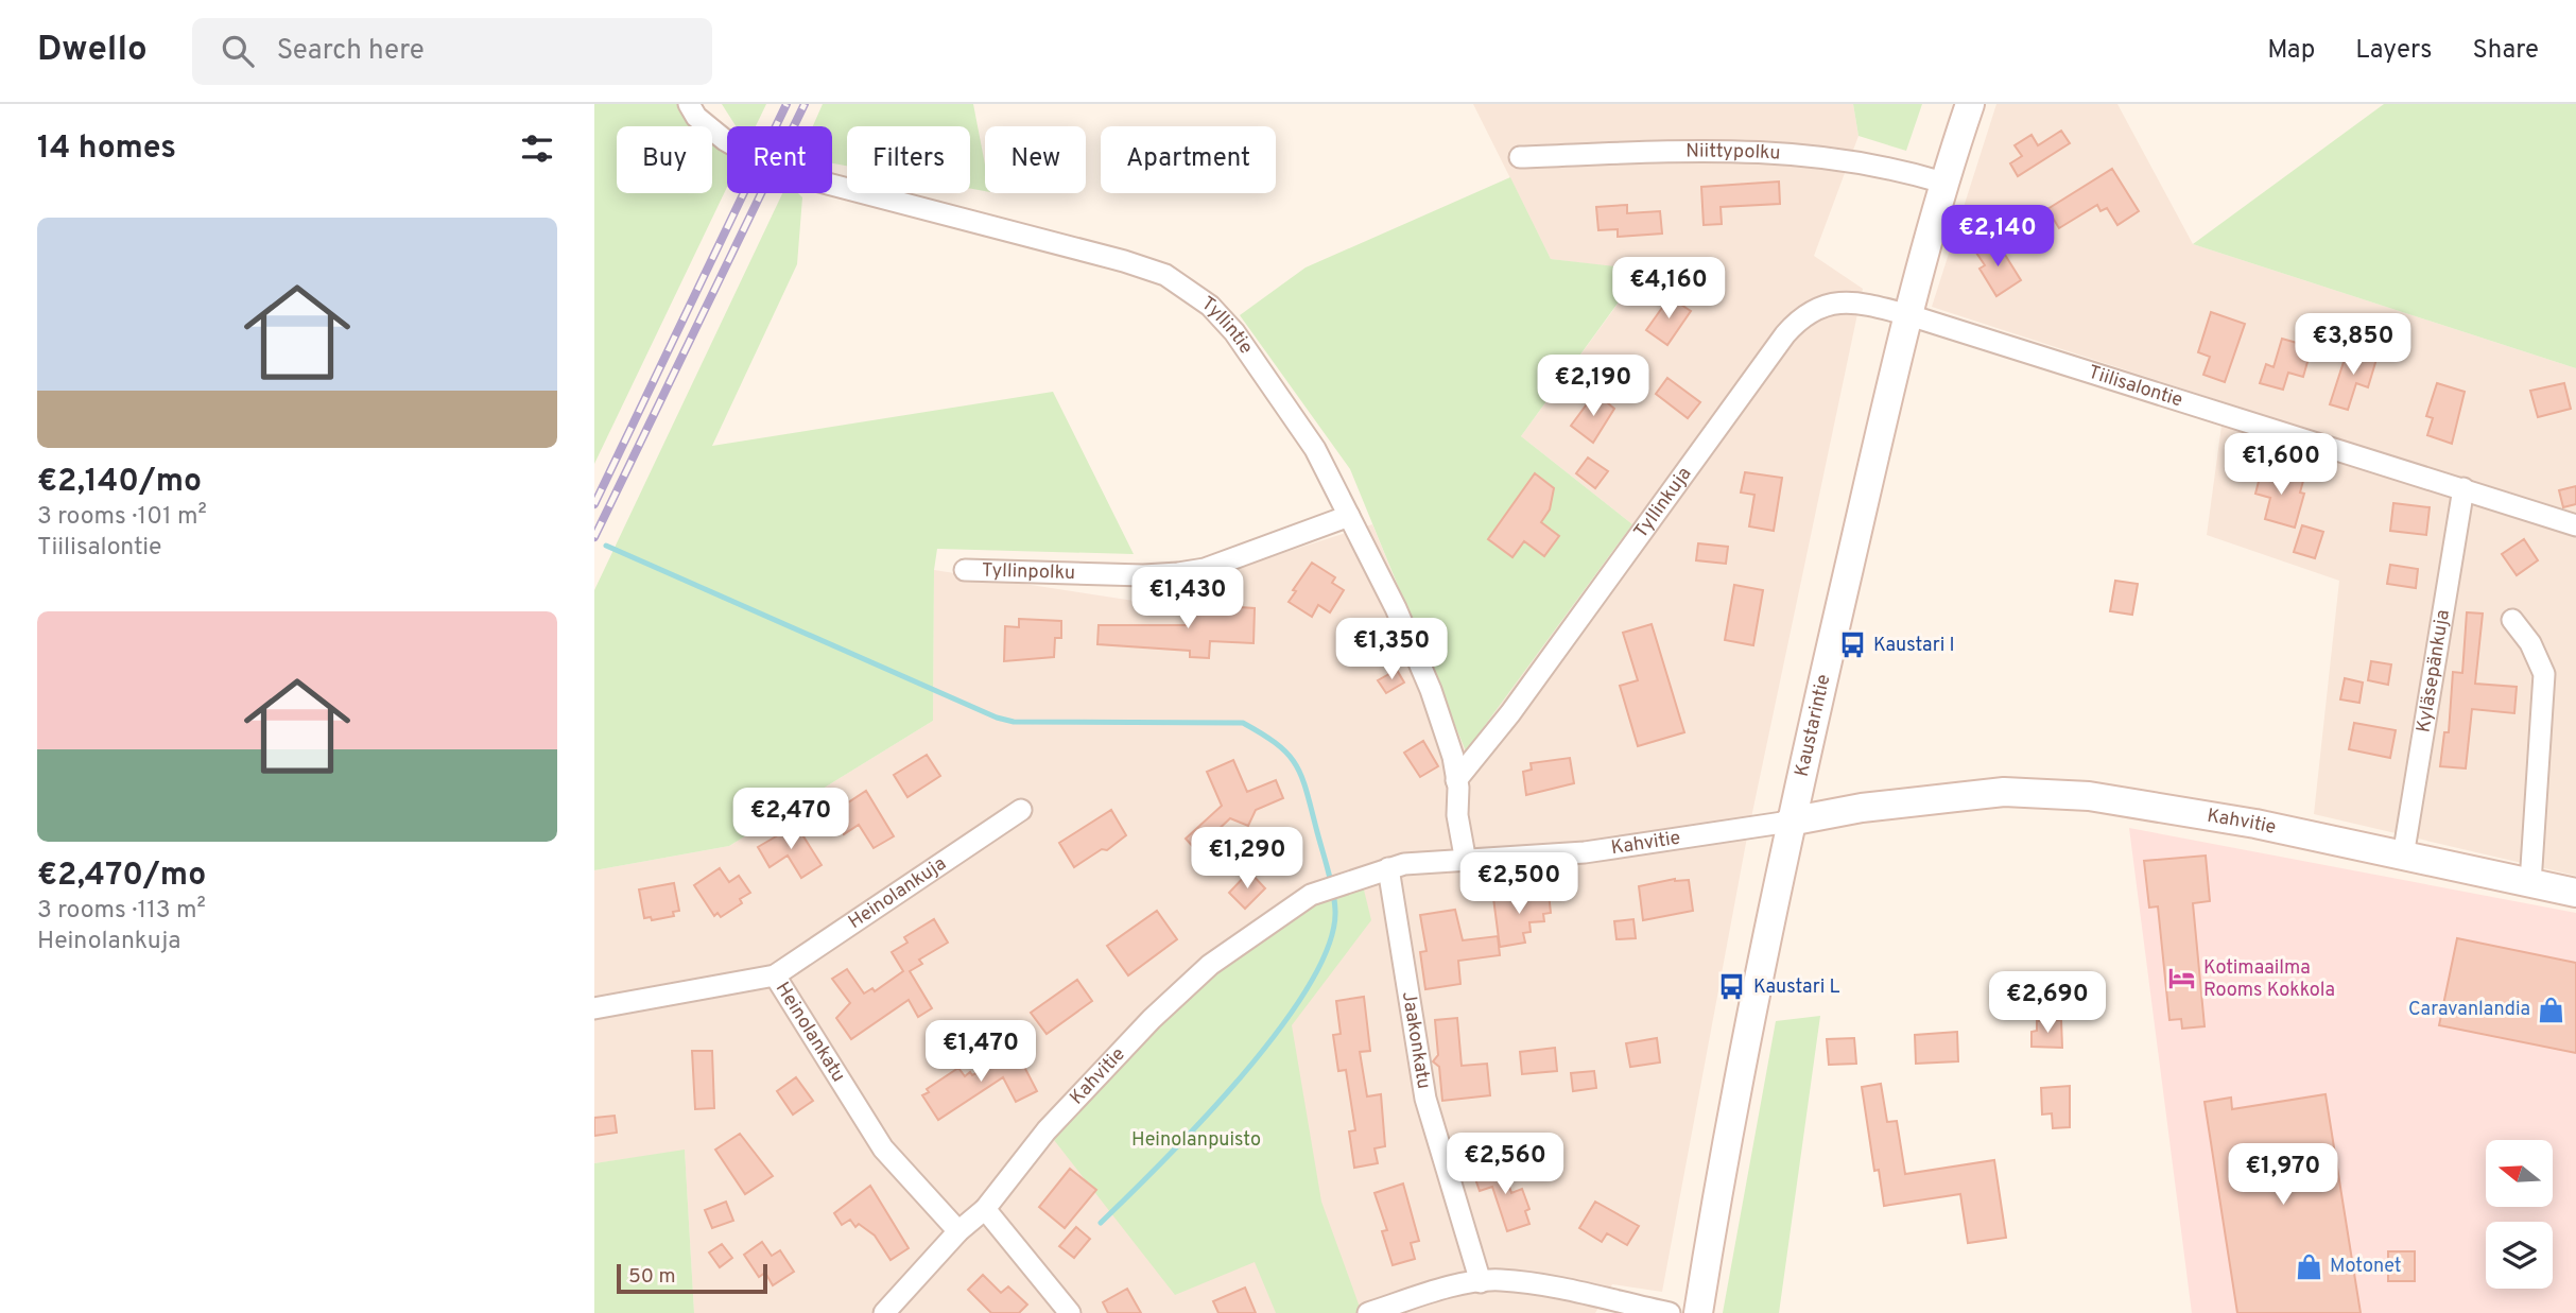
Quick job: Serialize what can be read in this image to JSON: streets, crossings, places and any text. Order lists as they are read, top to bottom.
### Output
{
  "streets": {
    "street": [
      "Niittypolku",
      "Tyllintie",
      "Tiilisalontie",
      "Tyllinkuja",
      "Tyllinpolku",
      "Kyläsepänkuja",
      "Kaustarintie",
      "Kahvitie",
      "Heinolankuja",
      "Heinolankatu",
      "Jaakonkatu"
    ]
  },
  "crossings": [
    ["Niittypolku", "Kaustarintie"],
    ["Tyllintie", "Tyllinkuja"],
    ["Tyllintie", "Tyllinpolku"],
    ["Tyllintie", "Kahvitie"],
    ["Tiilisalontie", "Tyllinkuja"],
    ["Tiilisalontie", "Kyläsepänkuja"],
    ["Tiilisalontie", "Kaustarintie"],
    ["Tyllinkuja", "Kaustarintie"],
    ["Kyläsepänkuja", "Kahvitie"],
    ["Kaustarintie", "Kahvitie"],
    ["Kahvitie", "Heinolankatu"],
    ["Kahvitie", "Jaakonkatu"],
    ["Heinolankuja", "Heinolankatu"]
  ],
  "parks": ["Heinolanpuisto"],
  "places": {
    "bus stop": ["Kaustari I", "Kaustari L"],
    "hotel": ["Kotimaailma Rooms Kokkola"],
    "shop": ["Caravanlandia", "Motonet"]
  },
  "scale_bar": "50 m",
  "north": "left",
  "page": {
    "header": "Dwello",
    "search": "Search here",
    "nav": ["Map", "Layers", "Share"],
    "heading": "14 homes",
    "chip": [
      "Buy",
      "Rent",
      "Filters",
      "New",
      "Apartment"
    ],
    "list": [
      {
        "name": "€2,140/mo",
        "note": "3 rooms · 101 m² · Tiilisalontie"
      },
      {
        "name": "€2,470/mo",
        "note": "3 rooms · 113 m² · Heinolankuja"
      }
    ],
    "price": [
      "€2,140",
      "€4,160",
      "€3,850",
      "€2,190",
      "€1,600",
      "€1,430",
      "€1,350",
      "€2,470",
      "€1,290",
      "€2,500",
      "€2,690",
      "€1,470",
      "€2,560",
      "€1,970"
    ],
    "scale": "50 m"
  }
}
